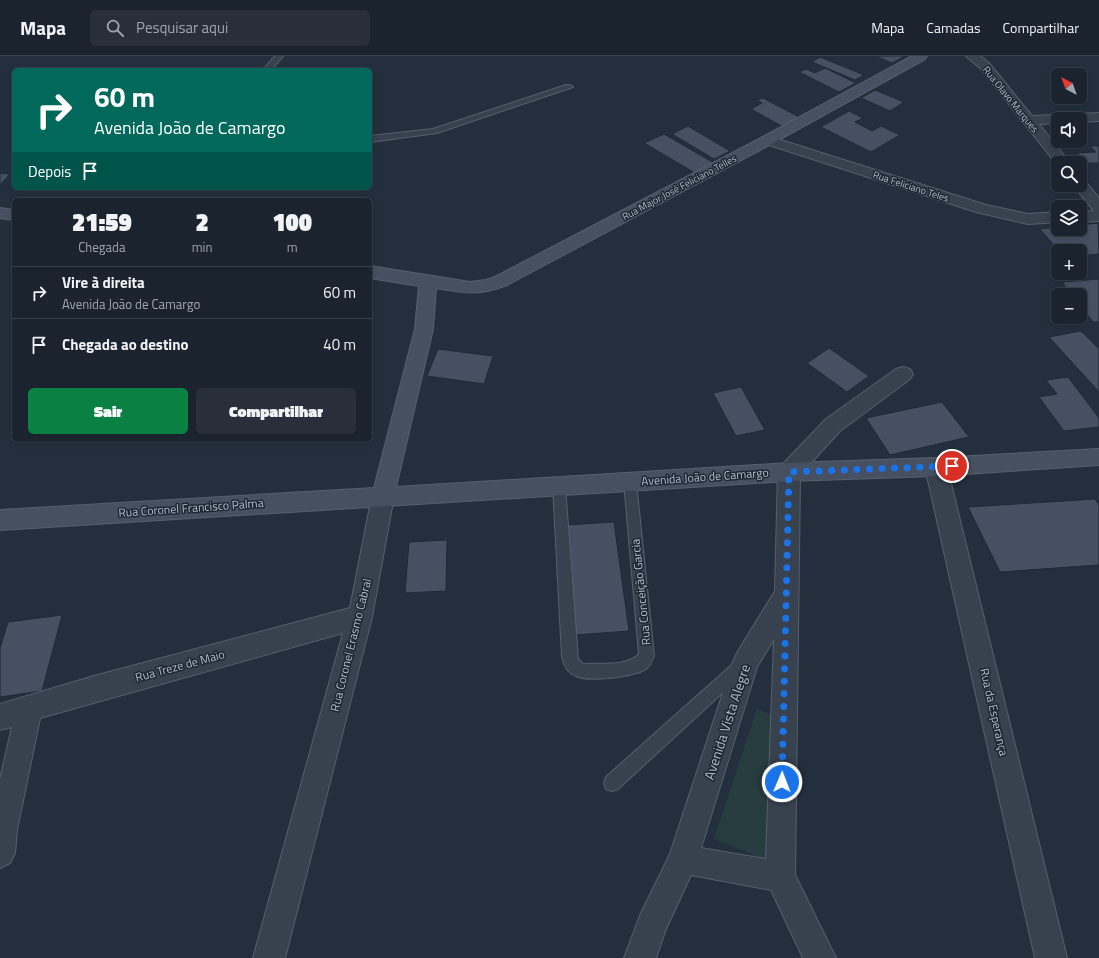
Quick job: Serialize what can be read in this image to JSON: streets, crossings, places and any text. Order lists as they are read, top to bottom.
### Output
{
  "streets": {
    "main road": [
      "Rua Major José Feliciano Telles",
      "Avenida João de Camargo",
      "Rua Coronel Francisco Palma",
      "Rua Coronel Erasmo Cabral"
    ],
    "street": [
      "Rua Olavo Marques",
      "Rua Feliciano Teles",
      "Rua Treze de Maio",
      "Rua da Esperança",
      "Avenida Vista Alegre"
    ],
    "lane": ["Rua Conceição Garcia"]
  },
  "crossings": [
    ["Rua Feliciano Teles", "Rua Major José Feliciano Telles"],
    ["Rua Major José Feliciano Telles", "Rua Coronel Erasmo Cabral"],
    ["Avenida João de Camargo", "Rua Coronel Francisco Palma"],
    ["Avenida João de Camargo", "Rua Conceição Garcia"],
    ["Avenida João de Camargo", "Rua Coronel Erasmo Cabral"],
    ["Avenida João de Camargo", "Rua da Esperança"],
    ["Avenida João de Camargo", "Avenida Vista Alegre"],
    ["Rua Coronel Francisco Palma", "Rua Coronel Erasmo Cabral"],
    ["Rua Coronel Erasmo Cabral", "Rua Treze de Maio"]
  ],
  "north": "top left",
  "page": {
    "header": "Mapa",
    "search": "Pesquisar aqui",
    "nav": ["Mapa", "Camadas", "Compartilhar"],
    "map_buttons": ["+", "−"],
    "turn": ["60 m", "Avenida João de Camargo"],
    "then": "Depois",
    "eta": [
      "21:59",
      "Chegada",
      "2",
      "min",
      "100",
      "m"
    ],
    "list": [
      {
        "name": "Vire à direita",
        "note": "Avenida João de Camargo",
        "value": "60 m"
      },
      {
        "name": "Chegada ao destino",
        "value": "40 m"
      }
    ],
    "buttons": ["Sair", "Compartilhar"]
  }
}
